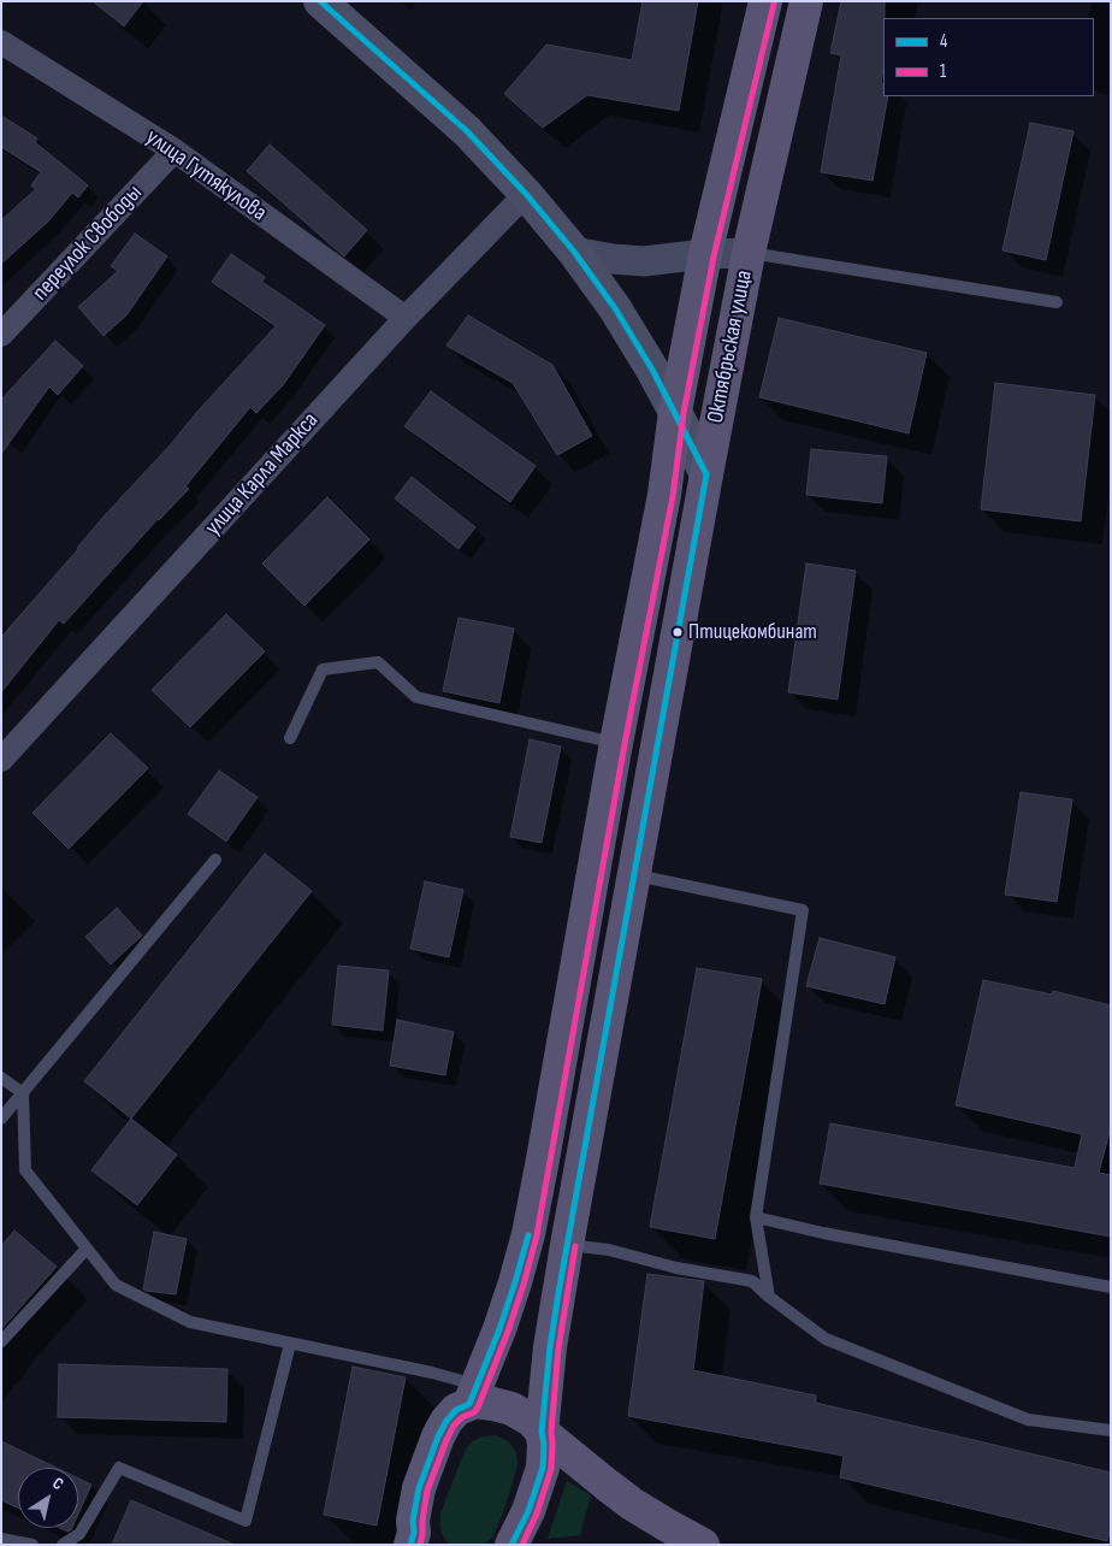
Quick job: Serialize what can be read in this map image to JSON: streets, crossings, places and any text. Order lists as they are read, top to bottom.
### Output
{
  "streets": {
    "main road": ["Октябрьская улица"],
    "street": ["улица Гутякулова", "переулок Свободы", "улица Карла Маркса"]
  },
  "crossings": [
    ["улица Гутякулова", "переулок Свободы"],
    ["улица Гутякулова", "улица Карла Маркса"]
  ],
  "places": ["Птицекомбинат"],
  "lines": ["transit line 4", "transit line 1"],
  "legend": ["4", "1"],
  "north": "top right"
}
